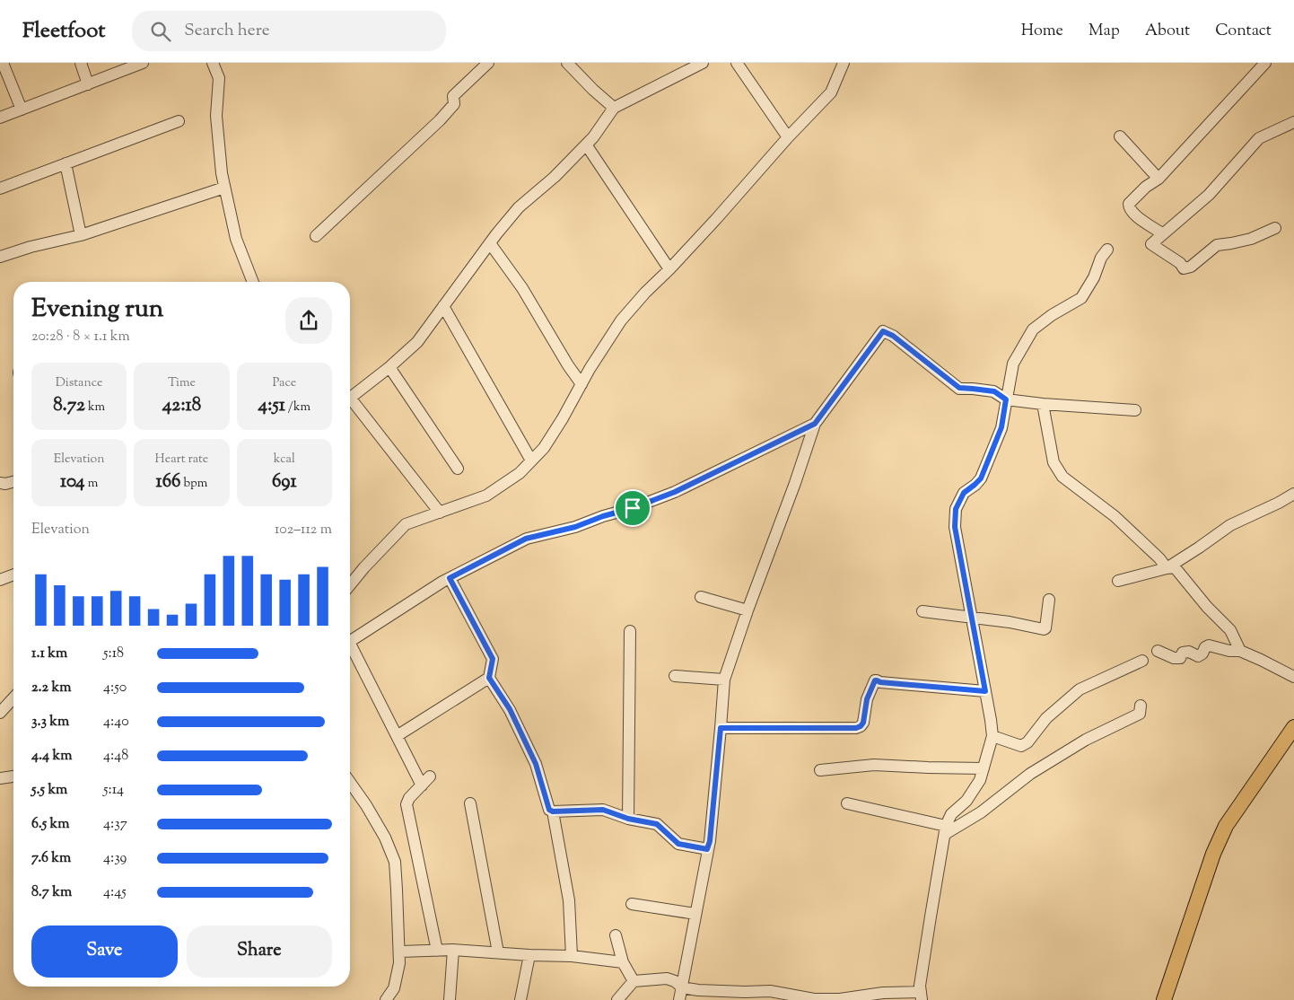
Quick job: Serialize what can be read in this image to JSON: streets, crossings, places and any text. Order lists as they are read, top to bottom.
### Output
{
  "page": {
    "header": "Fleetfoot",
    "search": "Search here",
    "nav": [
      "Home",
      "Map",
      "About",
      "Contact"
    ],
    "heading": ["Evening run", "20:28 · 8 × 1.1 km"],
    "stats": [
      ["Distance", "8.72 km"],
      ["Time", "42:18"],
      ["Pace", "4:51 /km"],
      ["Elevation", "104 m"],
      ["Heart rate", "166 bpm"],
      ["kcal", "691"]
    ],
    "chart": ["Elevation", "102–112 m"],
    "list": [
      {
        "name": "1.1 km",
        "note": "5:18"
      },
      {
        "name": "2.2 km",
        "note": "4:50"
      },
      {
        "name": "3.3 km",
        "note": "4:40"
      },
      {
        "name": "4.4 km",
        "note": "4:48"
      },
      {
        "name": "5.5 km",
        "note": "5:14"
      },
      {
        "name": "6.5 km",
        "note": "4:37"
      },
      {
        "name": "7.6 km",
        "note": "4:39"
      },
      {
        "name": "8.7 km",
        "note": "4:45"
      }
    ],
    "buttons": ["Save", "Share"]
  }
}
